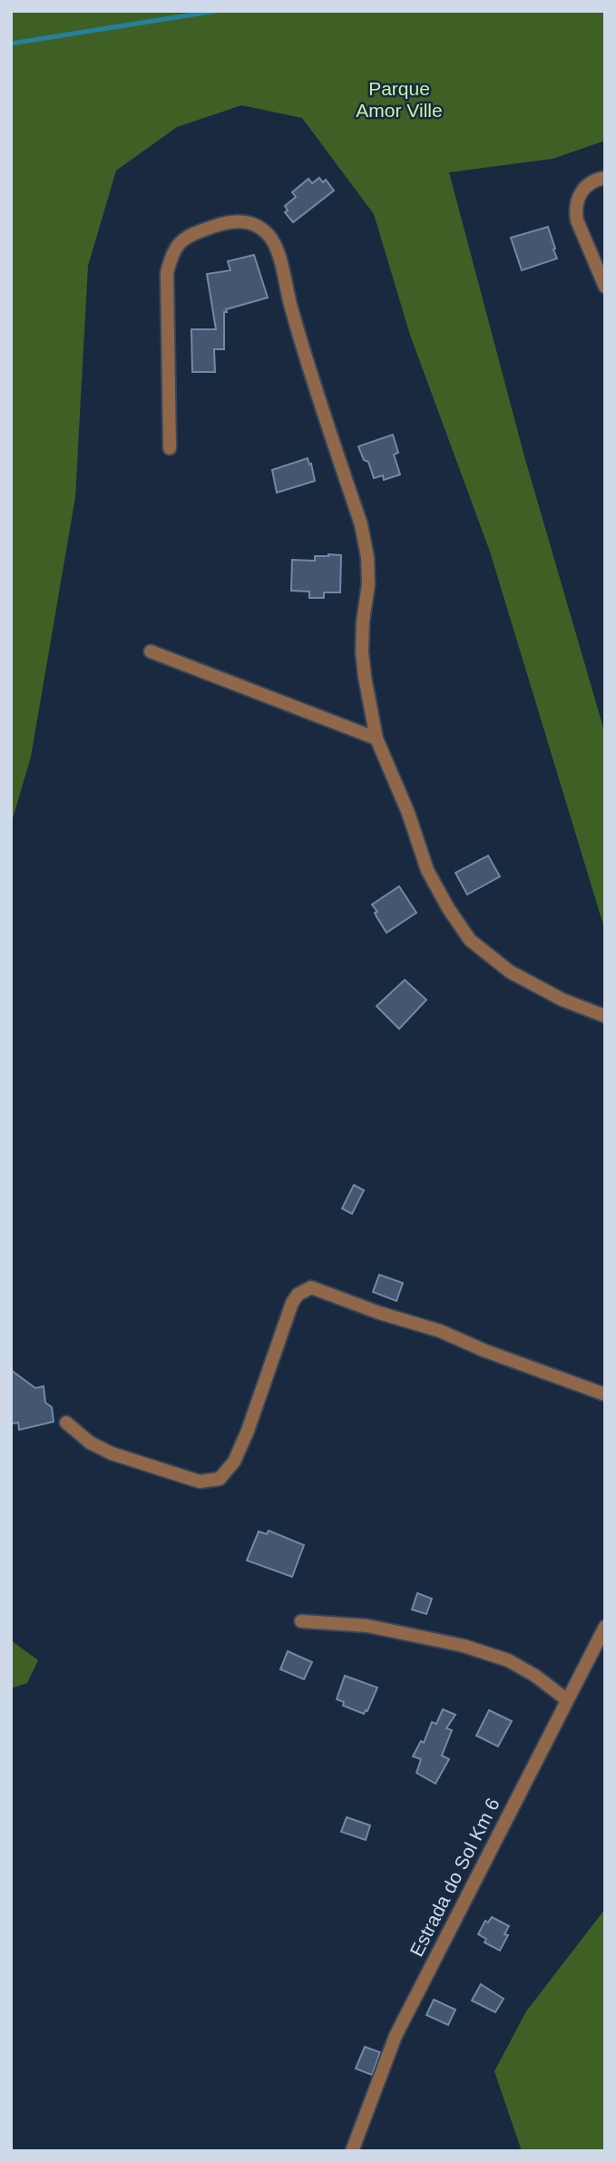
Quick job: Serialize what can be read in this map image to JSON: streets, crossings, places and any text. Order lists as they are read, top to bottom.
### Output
{
  "streets": {
    "street": ["Estrada do Sol Km 6"]
  },
  "parks": ["Parque Amor Ville"]
}
